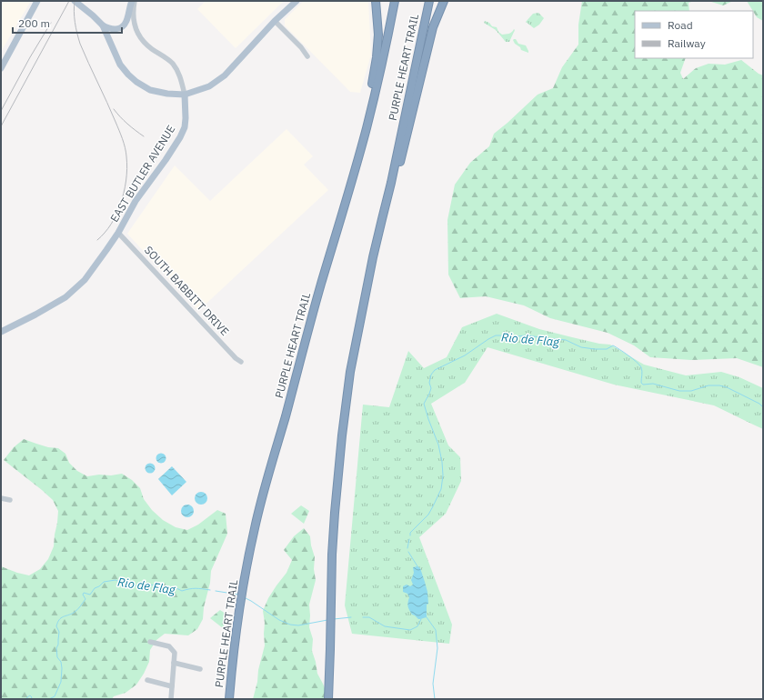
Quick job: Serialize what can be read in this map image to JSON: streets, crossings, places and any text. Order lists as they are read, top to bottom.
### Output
{
  "streets": {
    "highway": ["PURPLE HEART TRAIL"],
    "main road": ["EAST BUTLER AVENUE"],
    "street": ["SOUTH BABBITT DRIVE"]
  },
  "crossings": [
    ["EAST BUTLER AVENUE", "SOUTH BABBITT DRIVE"]
  ],
  "water": ["Rio de Flag"],
  "legend": ["Road", "Railway"],
  "scale_bar": "200 m"
}
